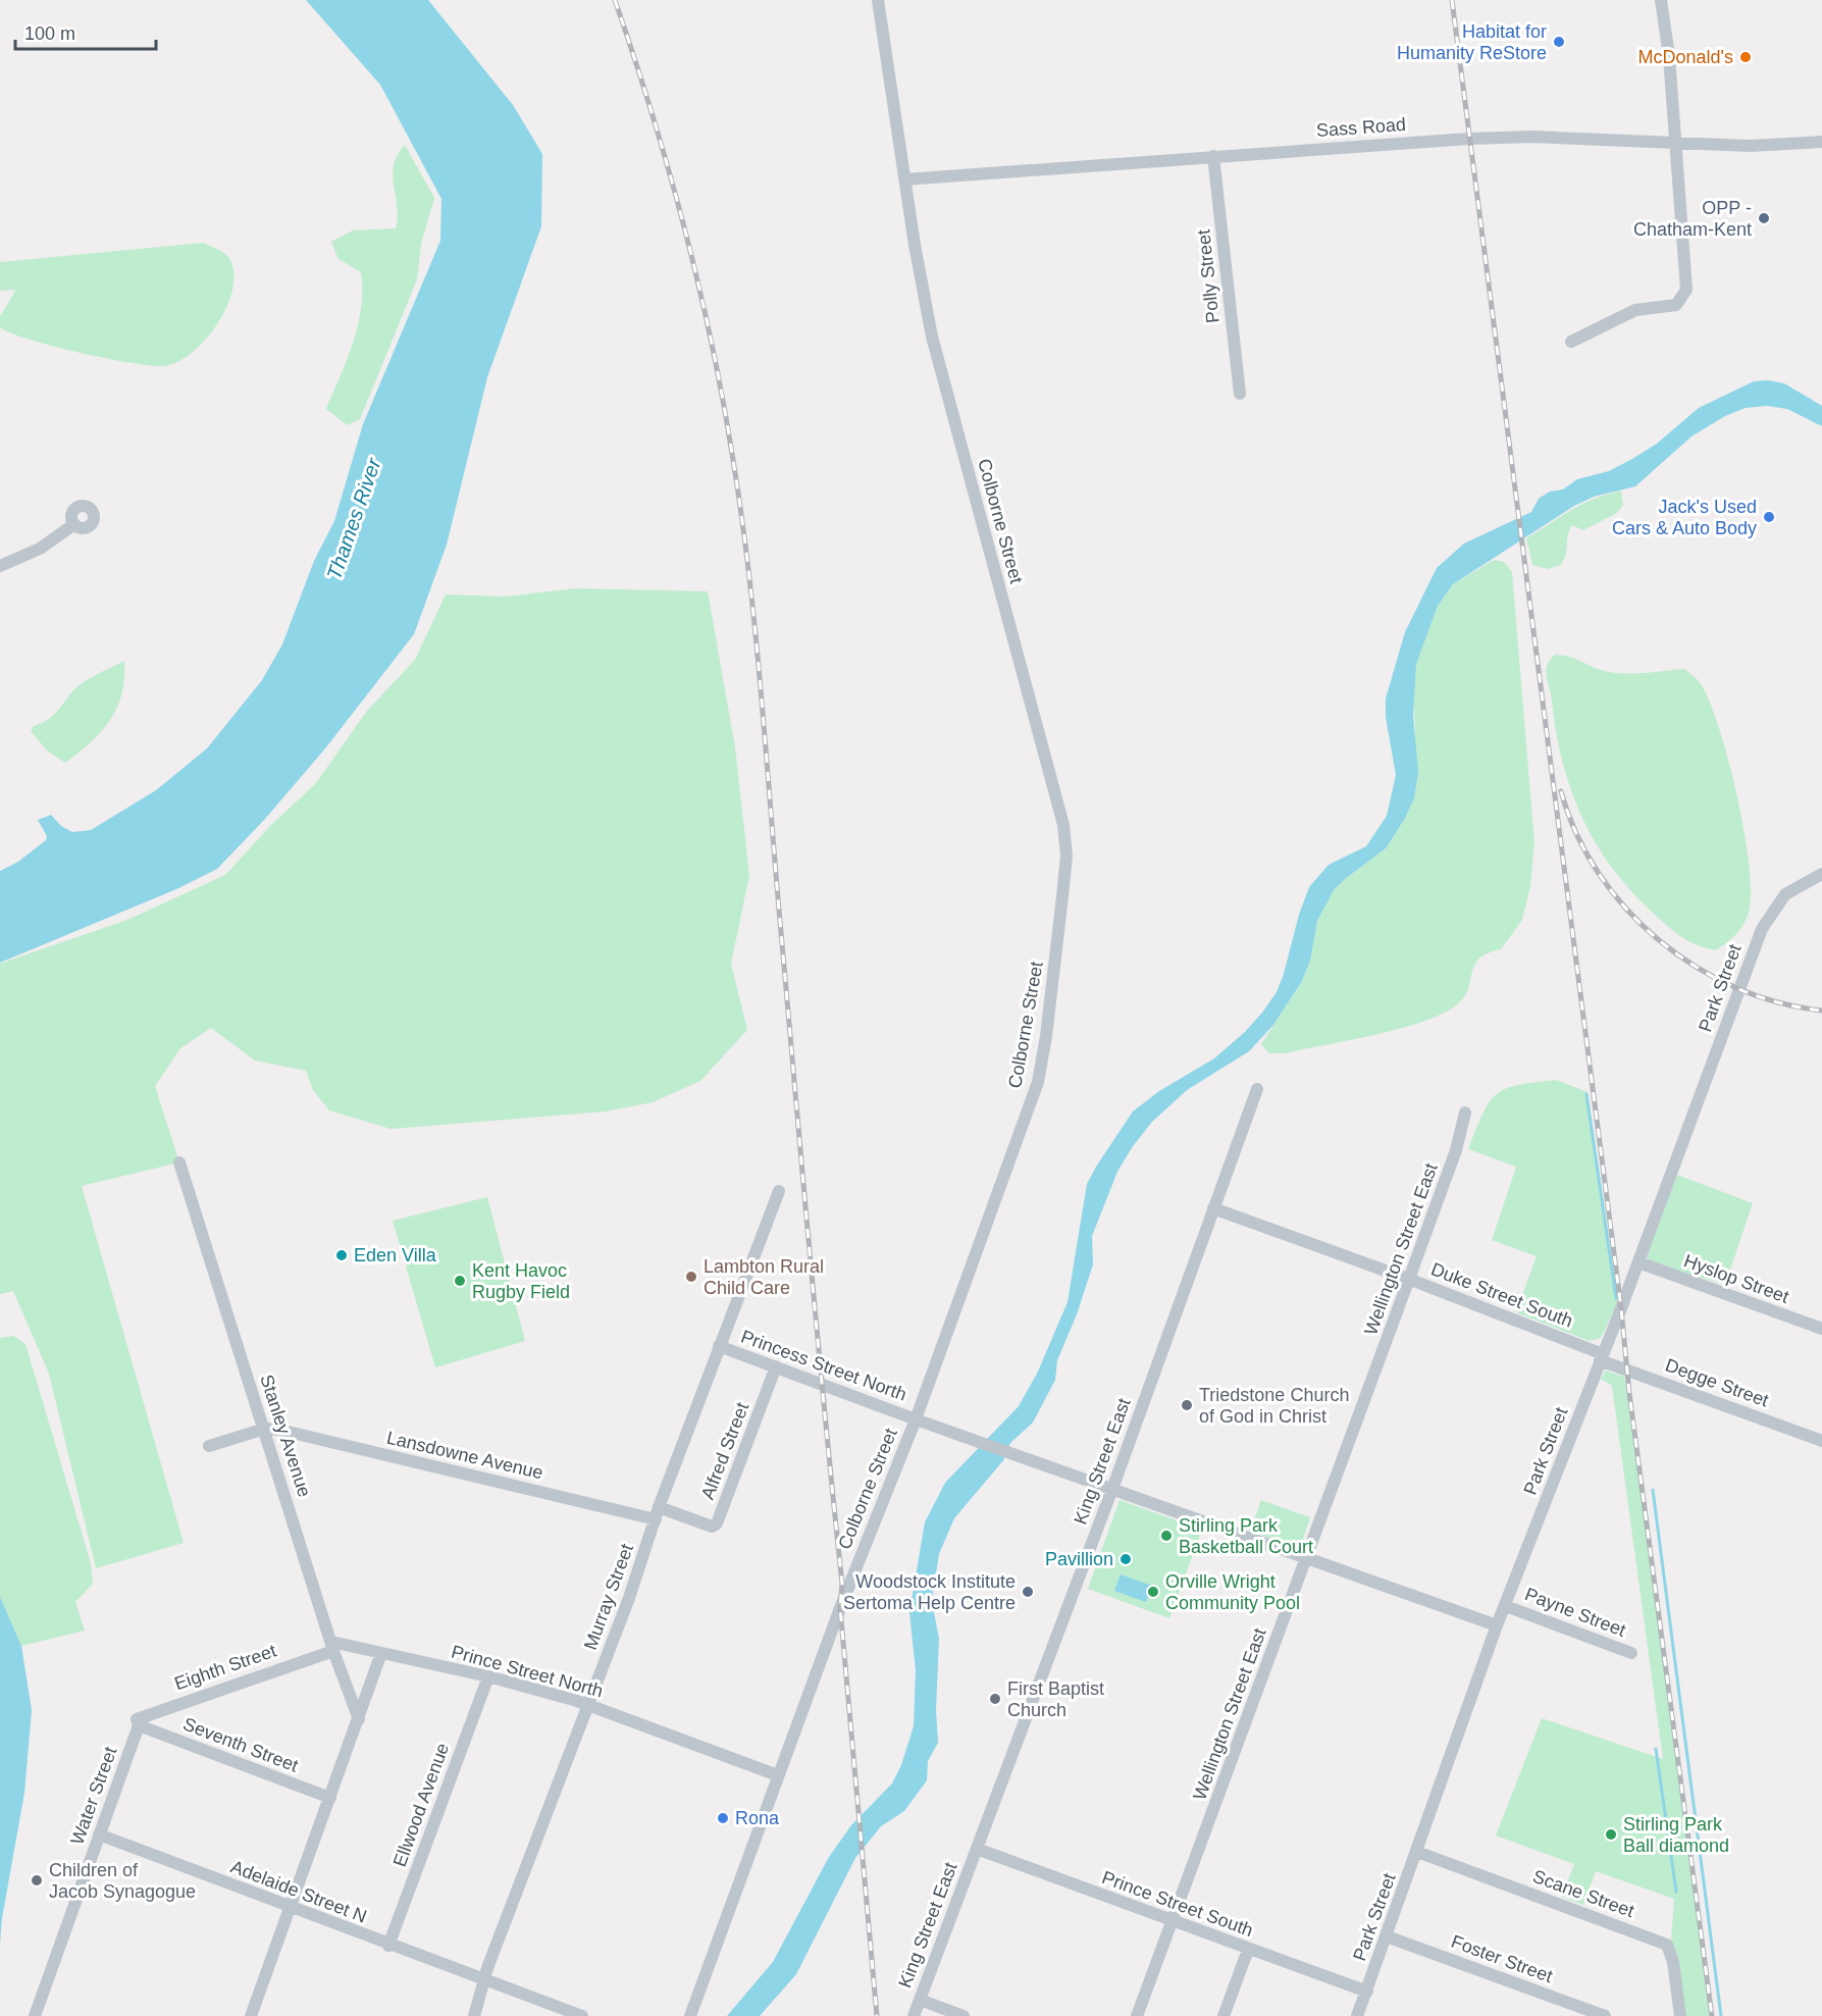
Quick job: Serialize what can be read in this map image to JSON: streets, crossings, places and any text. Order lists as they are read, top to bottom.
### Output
{
  "streets": {
    "street": [
      "Sass Road",
      "Polly Street",
      "Colborne Street",
      "Park Street",
      "Wellington Street East",
      "Hyslop Street",
      "Duke Street South",
      "Princess Street North",
      "Degge Street",
      "Stanley Avenue",
      "Alfred Street",
      "Lansdowne Avenue",
      "King Street East",
      "Murray Street",
      "Payne Street",
      "Eighth Street",
      "Prince Street North",
      "Seventh Street",
      "Water Street",
      "Ellwood Avenue",
      "Adelaide Street N",
      "Scane Street",
      "Prince Street South",
      "Foster Street"
    ]
  },
  "crossings": [
    ["Sass Road", "Polly Street"],
    ["Sass Road", "Colborne Street"],
    ["Colborne Street", "Princess Street North"],
    ["Colborne Street", "Prince Street North"],
    ["Park Street", "Hyslop Street"],
    ["Park Street", "Duke Street South"],
    ["Park Street", "Princess Street North"],
    ["Park Street", "Degge Street"],
    ["Park Street", "Payne Street"],
    ["Park Street", "Scane Street"],
    ["Park Street", "Prince Street South"],
    ["Park Street", "Foster Street"],
    ["Wellington Street East", "Duke Street South"],
    ["Wellington Street East", "Princess Street North"],
    ["Wellington Street East", "Prince Street South"],
    ["Duke Street South", "Degge Street"],
    ["Duke Street South", "King Street East"],
    ["Princess Street North", "Alfred Street"],
    ["Princess Street North", "King Street East"],
    ["Princess Street North", "Murray Street"],
    ["Stanley Avenue", "Lansdowne Avenue"],
    ["Stanley Avenue", "Eighth Street"],
    ["Stanley Avenue", "Prince Street North"],
    ["Alfred Street", "Lansdowne Avenue"],
    ["Alfred Street", "Murray Street"],
    ["Lansdowne Avenue", "Murray Street"],
    ["King Street East", "Prince Street South"],
    ["Murray Street", "Prince Street North"],
    ["Murray Street", "Adelaide Street N"],
    ["Eighth Street", "Prince Street North"],
    ["Eighth Street", "Seventh Street"],
    ["Eighth Street", "Water Street"],
    ["Prince Street North", "Ellwood Avenue"],
    ["Seventh Street", "Water Street"],
    ["Water Street", "Adelaide Street N"],
    ["Ellwood Avenue", "Adelaide Street N"]
  ],
  "water": ["Thames River"],
  "places": [
    "Habitat for Humanity ReStore",
    "McDonald's",
    "OPP - Chatham-Kent",
    "Jack's Used Cars & Auto Body",
    "Eden Villa",
    "Lambton Rural Child Care",
    "Kent Havoc Rugby Field",
    "Triedstone Church of God in Christ",
    "Stirling Park Basketball Court",
    "Pavillion",
    "Woodstock Institute Sertoma Help Centre",
    "Orville Wright Community Pool",
    "First Baptist Church",
    "Rona",
    "Stirling Park Ball diamond",
    "Children of Jacob Synagogue"
  ],
  "scale_bar": "100 m"
}
